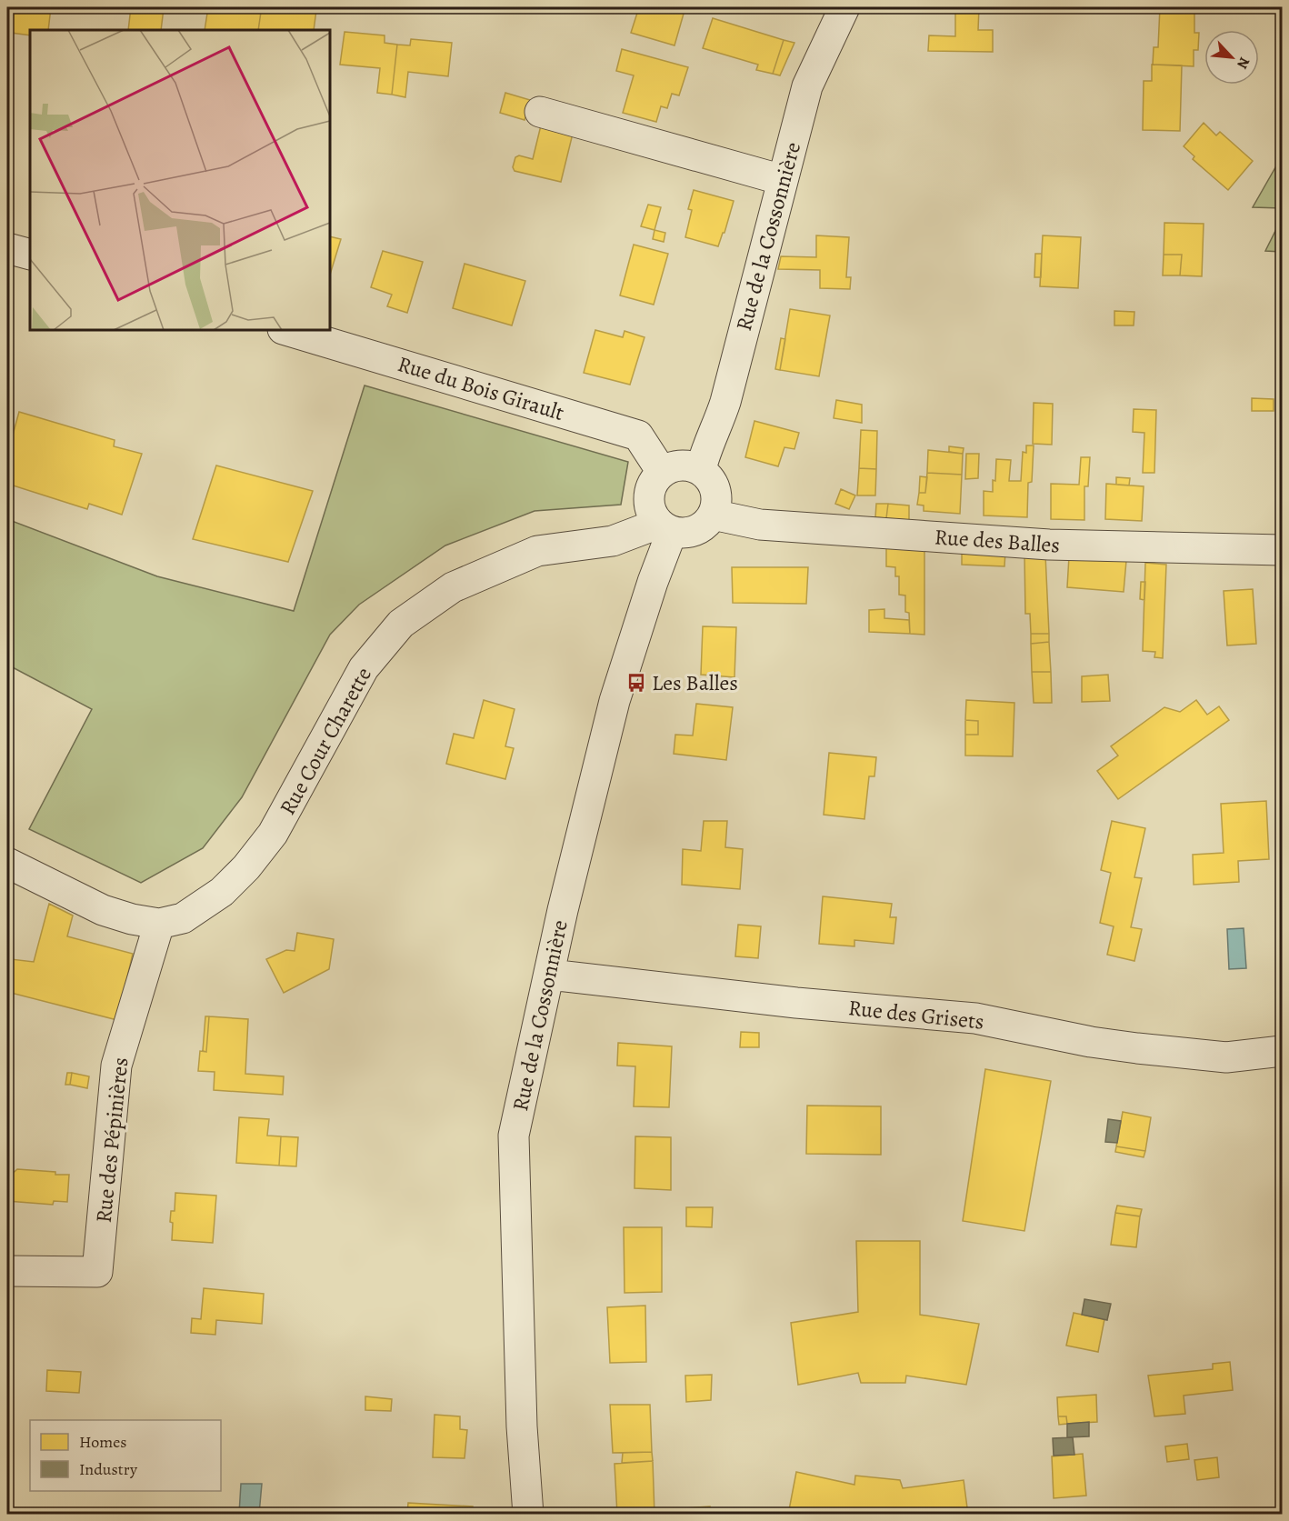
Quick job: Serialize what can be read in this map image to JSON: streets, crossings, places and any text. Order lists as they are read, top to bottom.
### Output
{
  "streets": {
    "street": [
      "Rue de la Cossonnière",
      "Rue du Bois Girault",
      "Rue des Balles",
      "Rue Cour Charette",
      "Rue des Grisets",
      "Rue des Pépinières"
    ]
  },
  "crossings": [
    ["Rue de la Cossonnière", "Rue du Bois Girault"],
    ["Rue de la Cossonnière", "Rue des Balles"],
    ["Rue de la Cossonnière", "Rue Cour Charette"],
    ["Rue de la Cossonnière", "Rue des Grisets"],
    ["Rue du Bois Girault", "Rue des Balles"],
    ["Rue du Bois Girault", "Rue Cour Charette"],
    ["Rue des Balles", "Rue Cour Charette"],
    ["Rue Cour Charette", "Rue des Pépinières"]
  ],
  "places": {
    "bus stop": ["Les Balles"]
  },
  "legend": ["Homes", "Industry"],
  "north": "bottom right"
}
